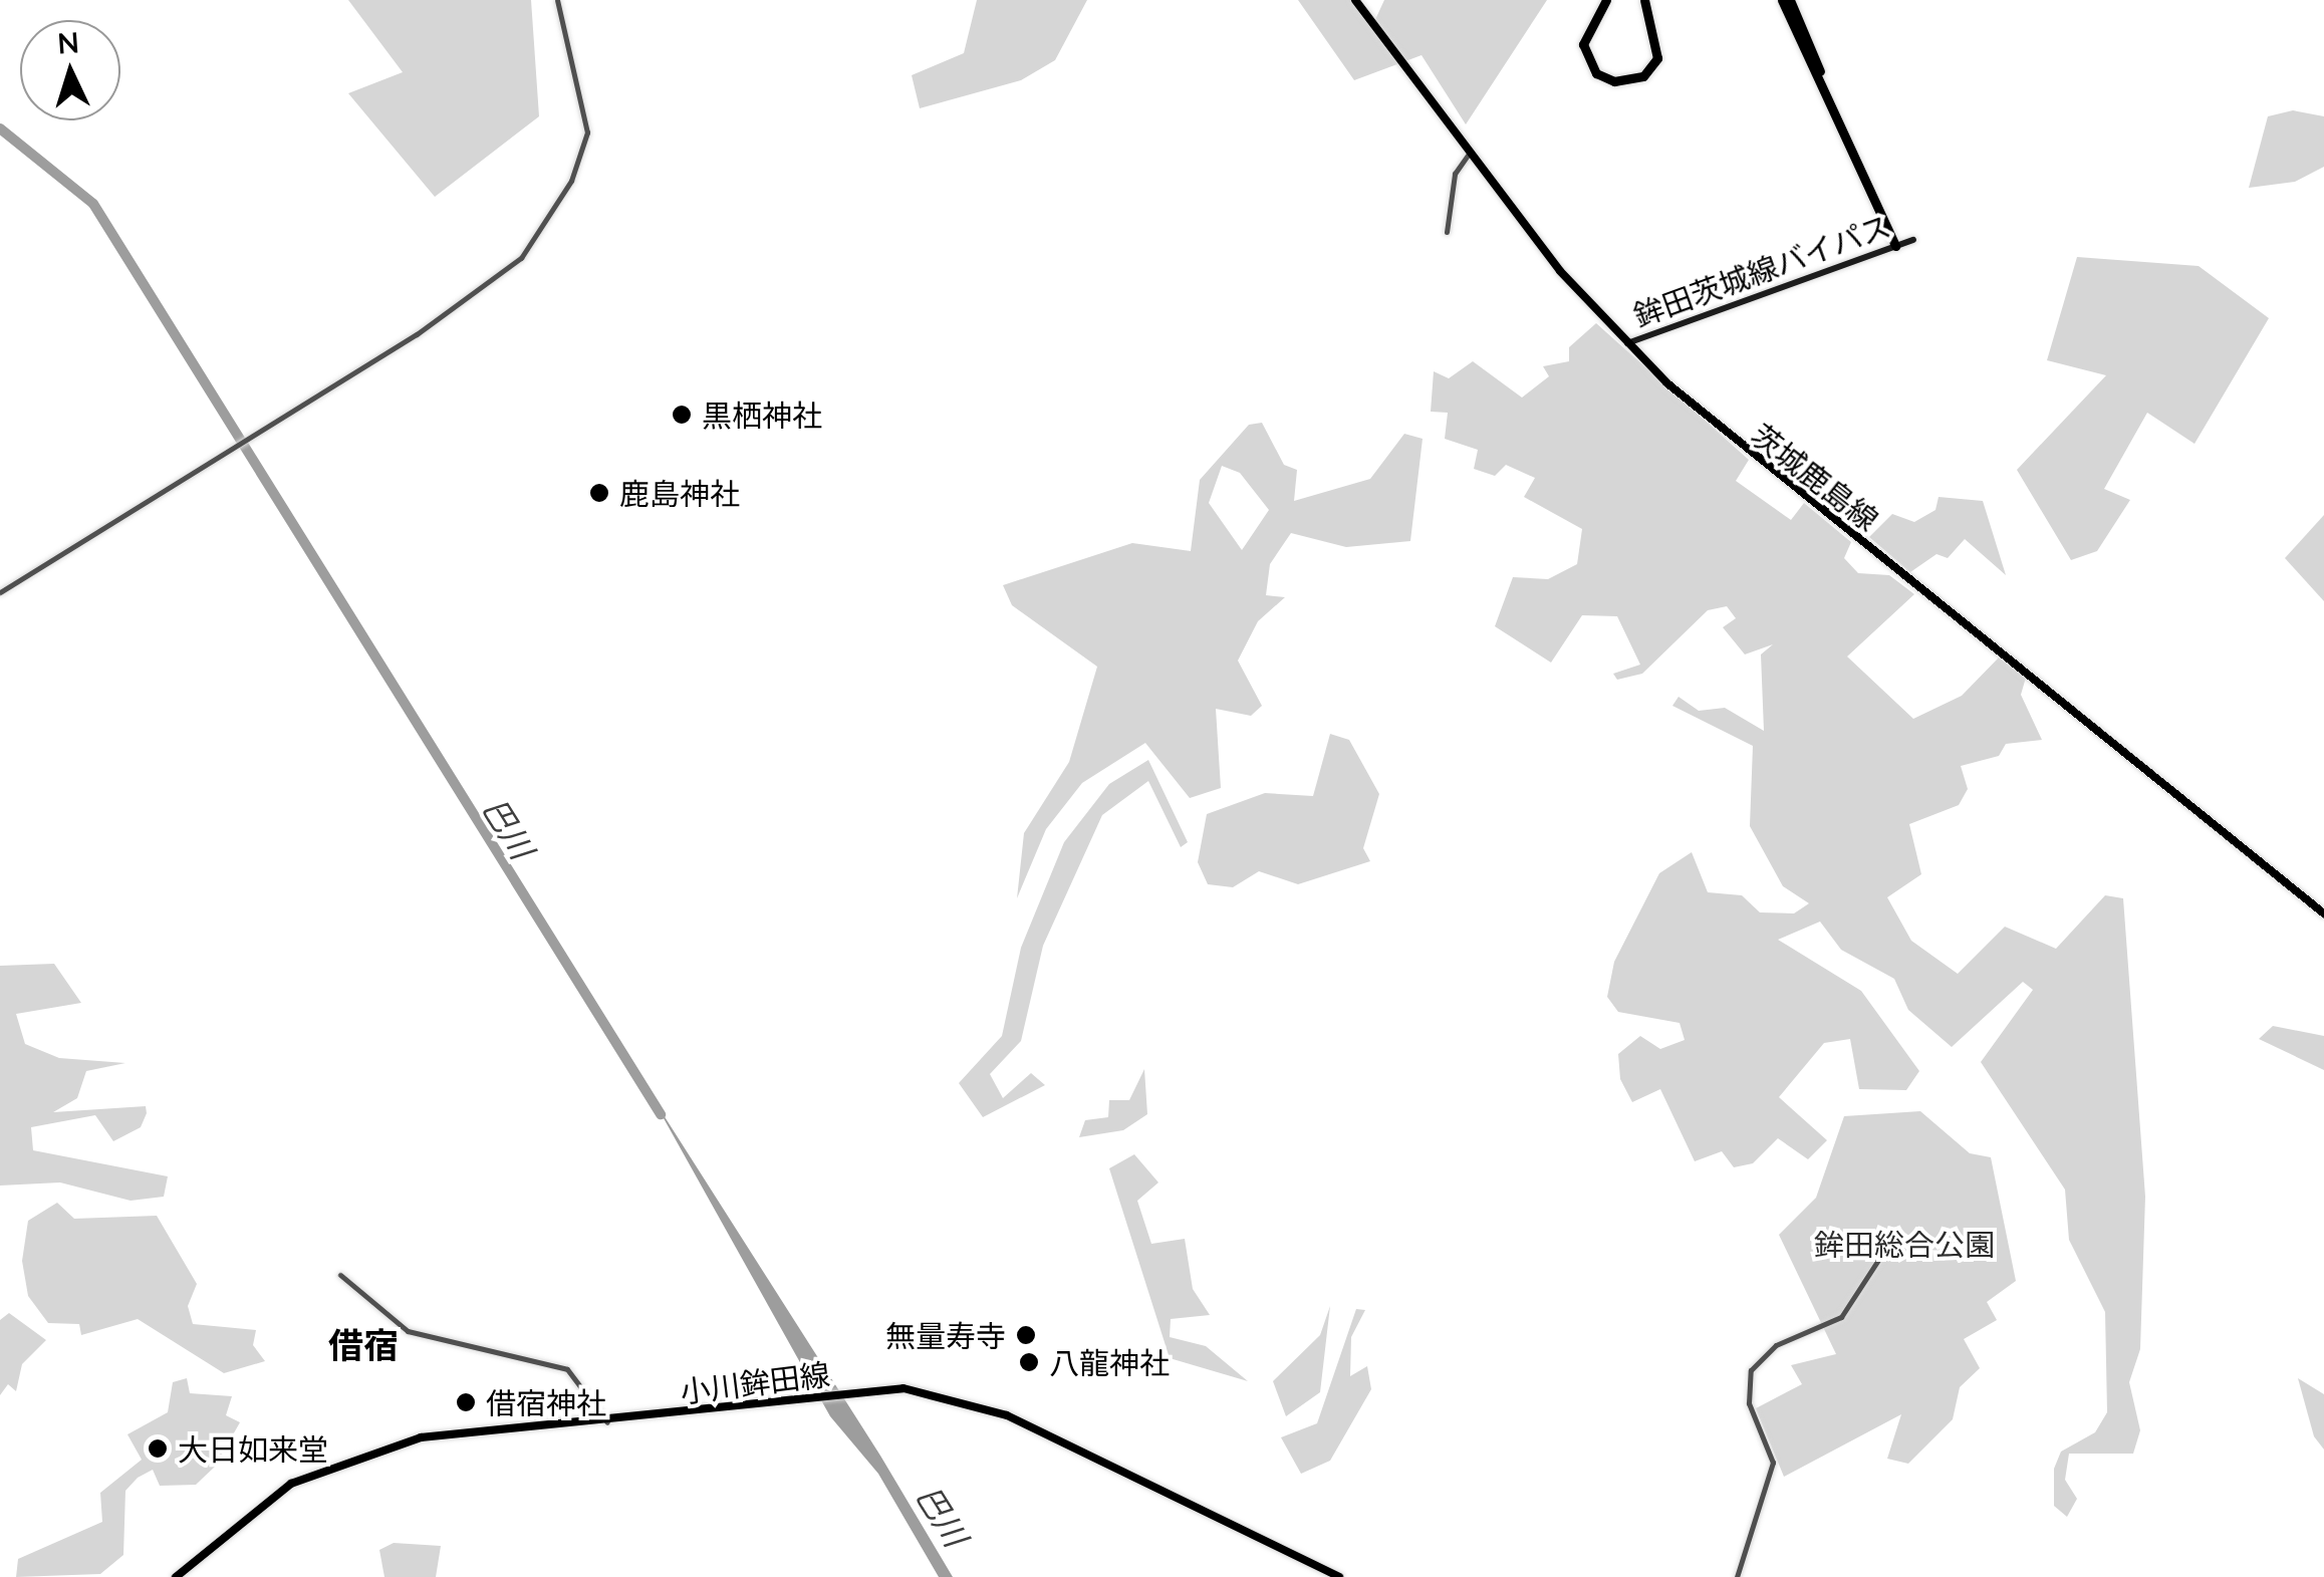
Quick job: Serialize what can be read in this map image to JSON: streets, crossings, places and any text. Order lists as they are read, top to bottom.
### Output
{
  "streets": {
    "main road": ["鉾田茨城線バイパス", "茨城鹿島線", "小川鉾田線"]
  },
  "crossings": [
    ["鉾田茨城線バイパス", "茨城鹿島線"]
  ],
  "districts": ["借宿"],
  "water": ["巴川"],
  "parks": ["鉾田総合公園"],
  "places": [
    "黒栖神社",
    "鹿島神社",
    "無量寿寺",
    "八龍神社",
    "借宿神社",
    "大日如来堂"
  ],
  "north": "top"
}
